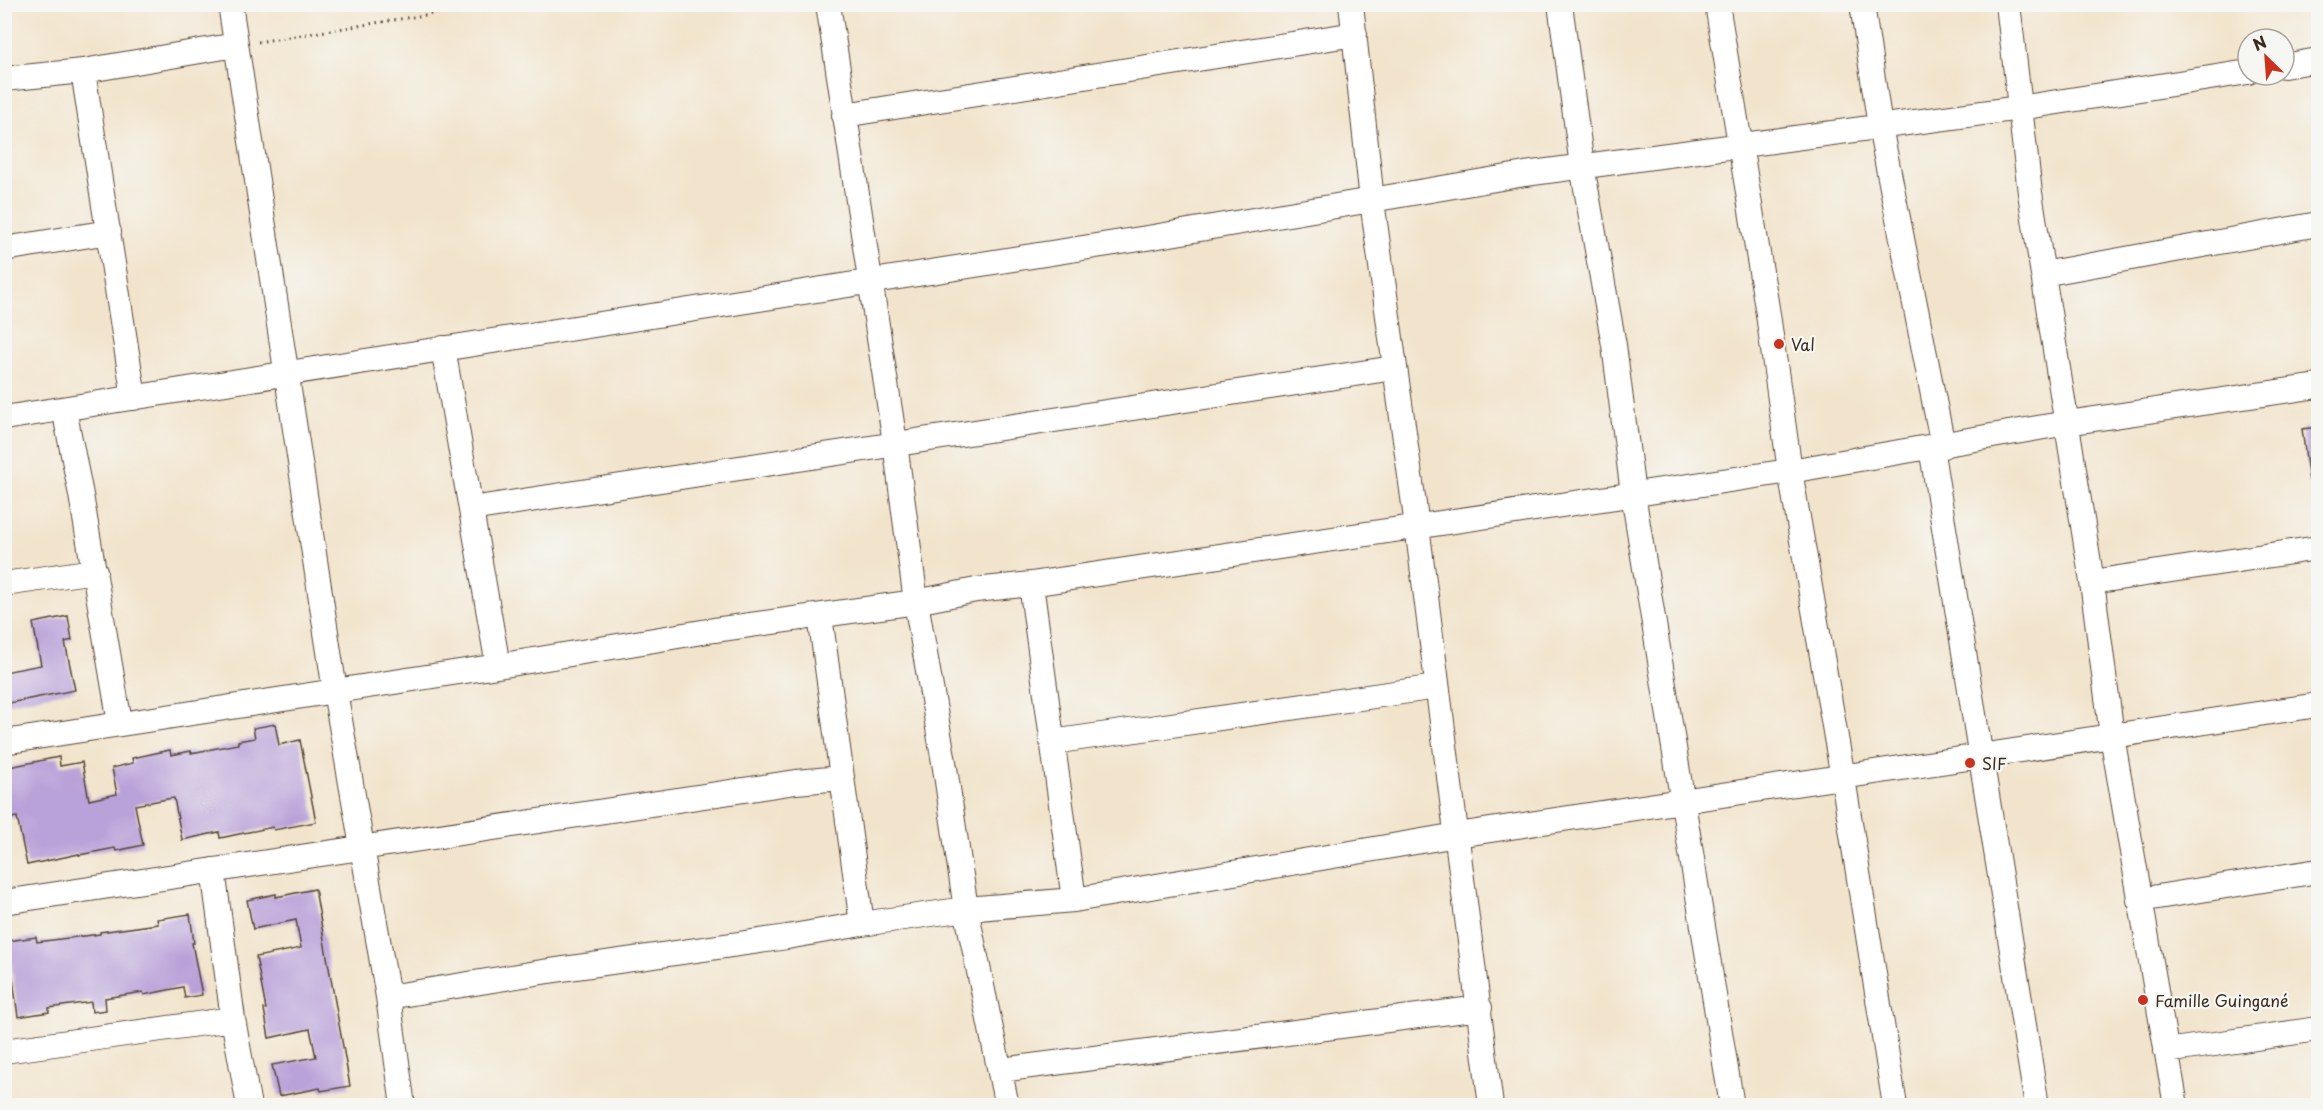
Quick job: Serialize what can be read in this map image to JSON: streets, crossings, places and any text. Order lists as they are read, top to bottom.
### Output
{
  "places": ["Val", "SIF", "Famille Guingané"],
  "north": "top left"
}
